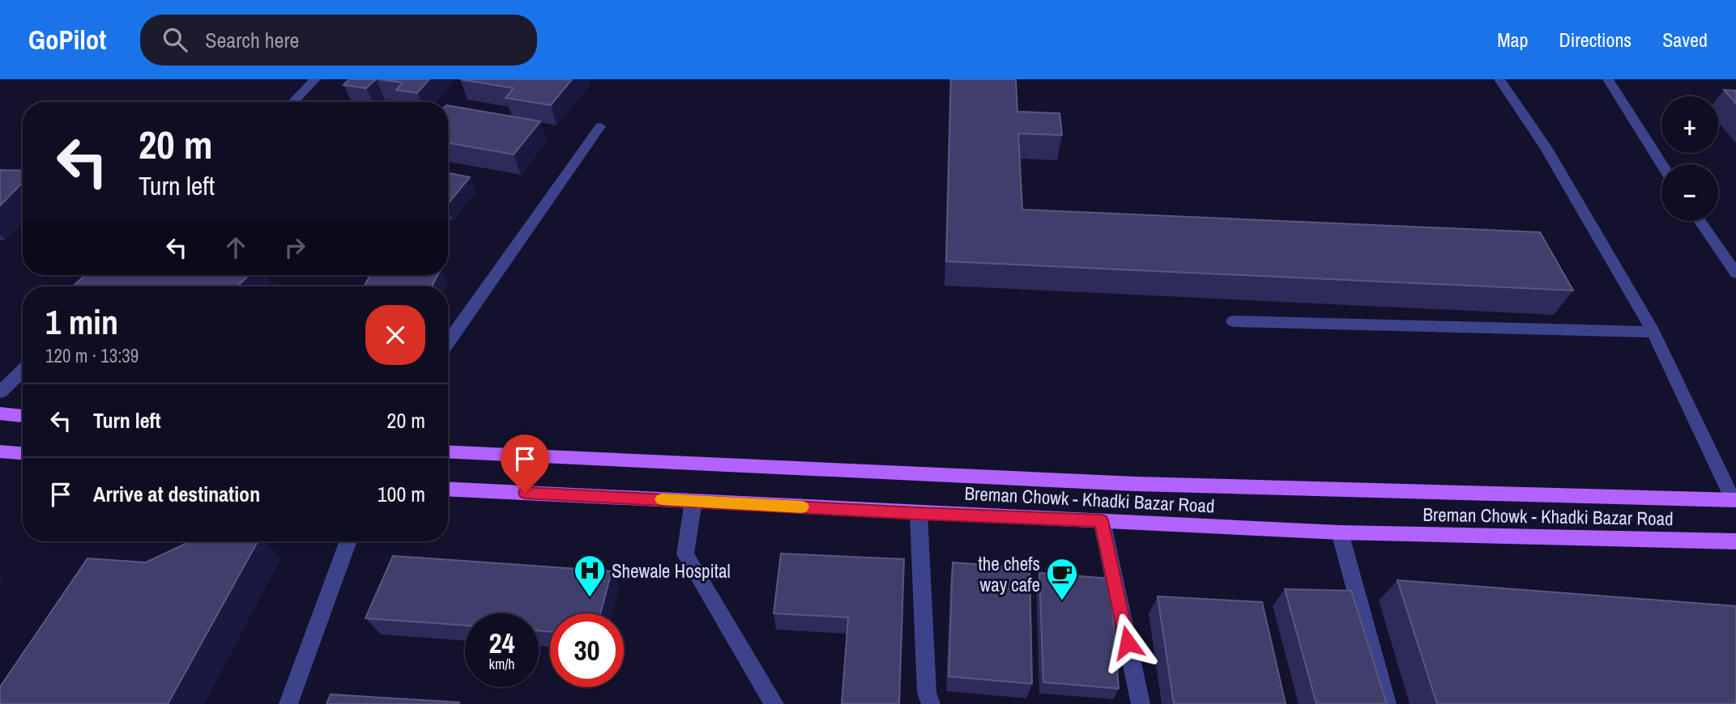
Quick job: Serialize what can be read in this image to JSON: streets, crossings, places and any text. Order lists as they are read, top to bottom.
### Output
{
  "streets": {
    "main road": ["Breman Chowk - Khadki Bazar Road"]
  },
  "places": {
    "hospital": ["Shewale Hospital"],
    "cafe": ["the chefs way cafe"]
  },
  "page": {
    "header": "GoPilot",
    "search": "Search here",
    "nav": ["Map", "Directions", "Saved"],
    "map_buttons": ["+", "−"],
    "turn": ["20 m", "Turn left"],
    "heading": ["1 min", "120 m · 13:39"],
    "list": [
      {
        "name": "Turn left",
        "value": "20 m"
      },
      {
        "name": "Arrive at destination",
        "value": "100 m"
      }
    ],
    "speed": "24 km/h",
    "limit": "30"
  }
}
